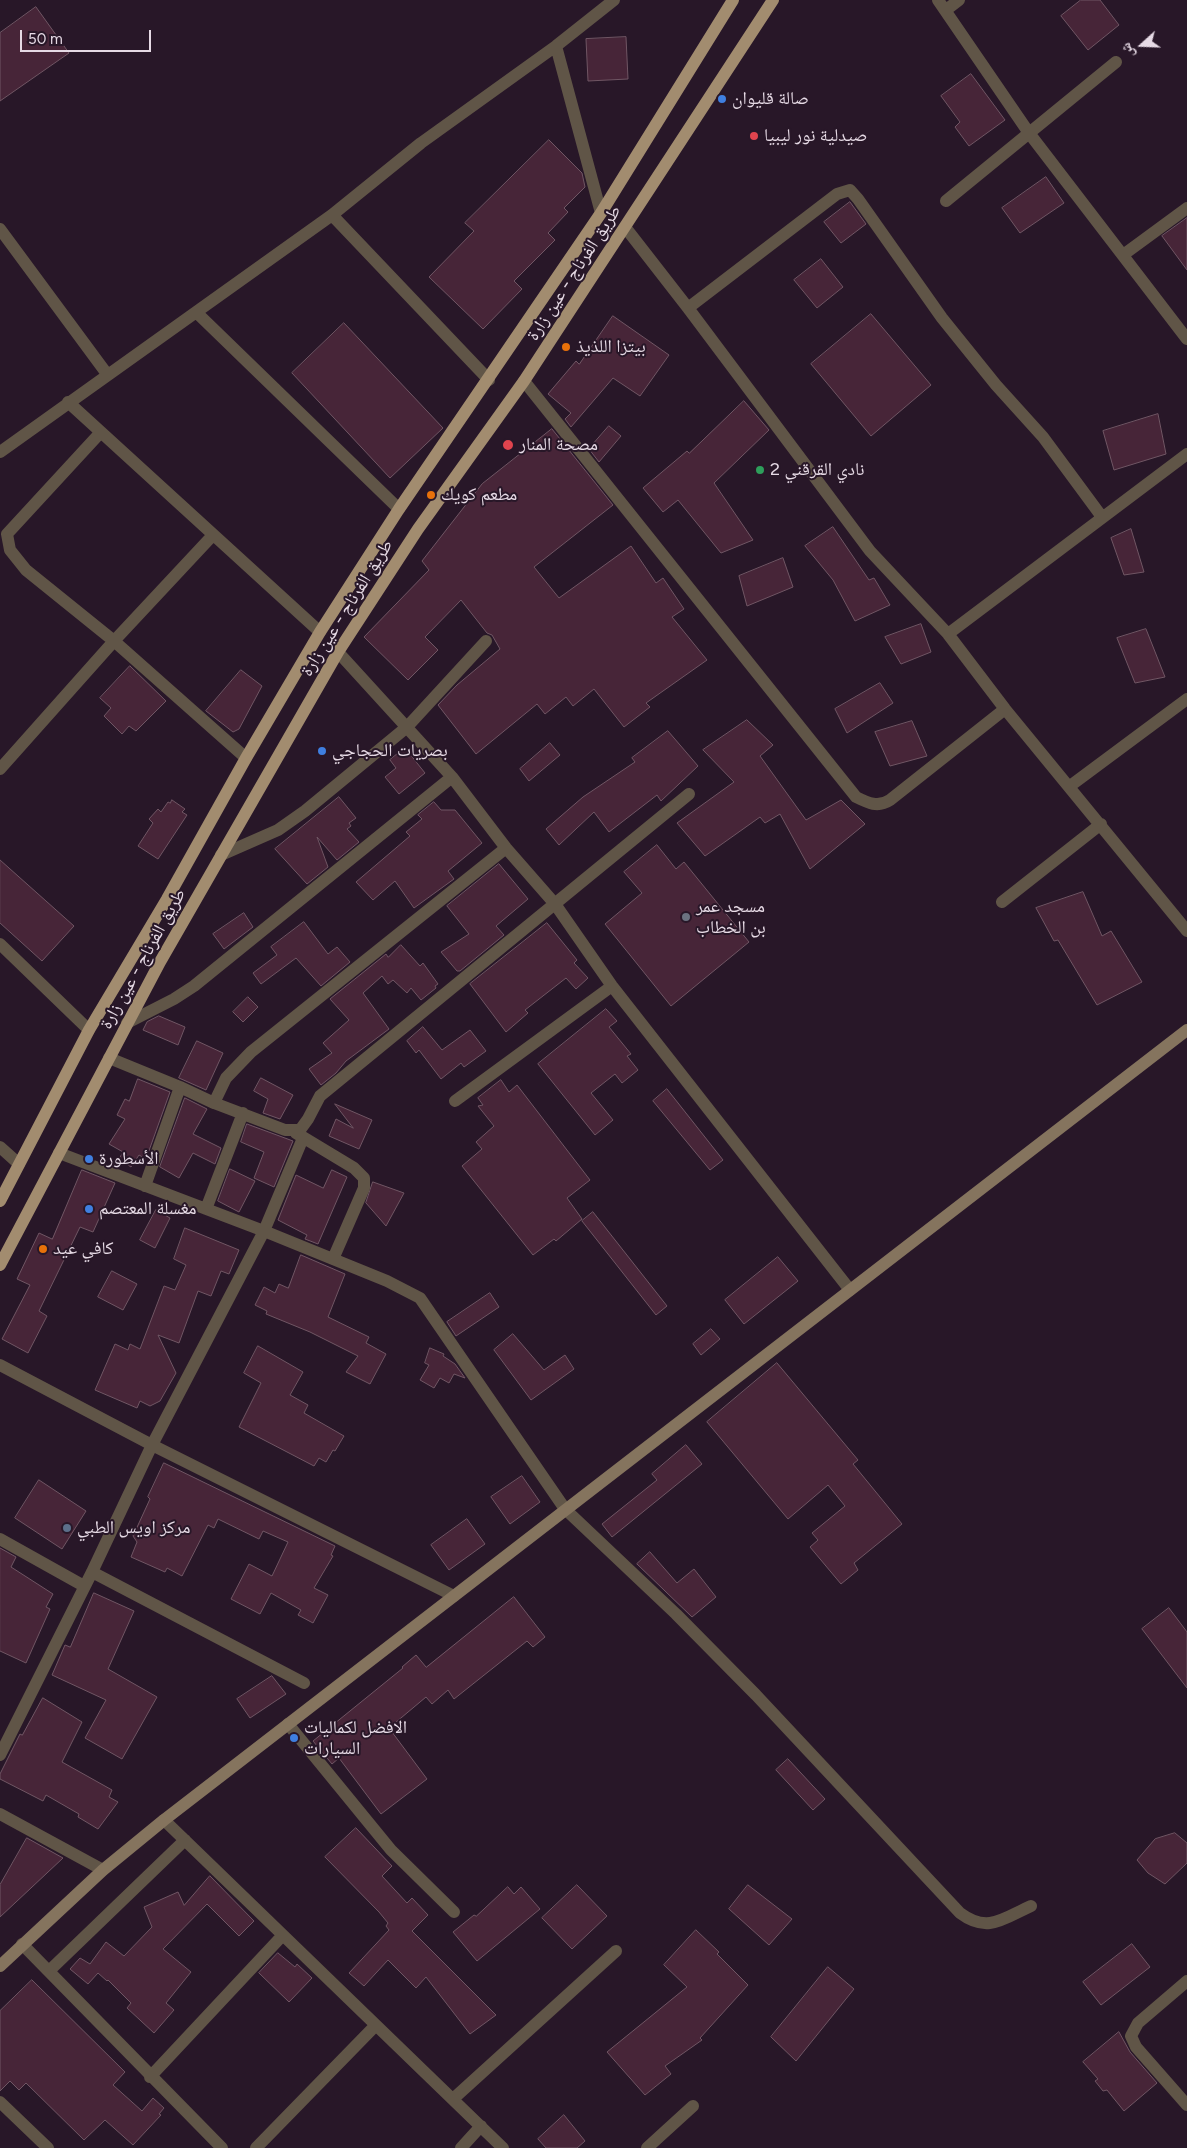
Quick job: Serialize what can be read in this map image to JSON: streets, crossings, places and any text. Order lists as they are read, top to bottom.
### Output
{
  "streets": {
    "main road": ["طريق الفرناج - عين زارة"]
  },
  "places": [
    "صالة قليوان",
    "صيدلية نور ليبيا",
    "بيتزا اللذيذ",
    "مصحة المنار",
    "نادي القرقني 2",
    "مطعم كويك",
    "بصريات الحجاجي",
    "مسجد عمر بن الخطاب",
    "الأسطورة",
    "مغسلة المعتصم",
    "كافي عيد",
    "مركز اويس الطبي",
    "الافضل لكماليات السيارات"
  ],
  "scale_bar": "50 m",
  "north": "left"
}
